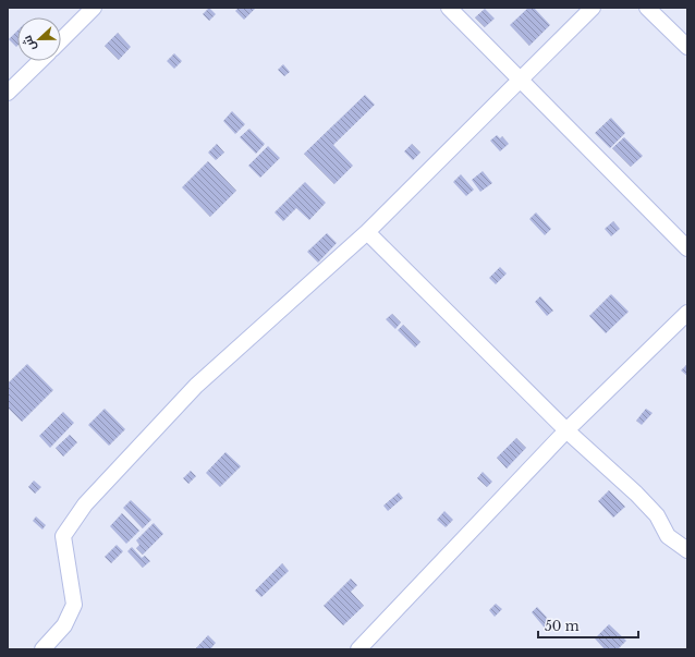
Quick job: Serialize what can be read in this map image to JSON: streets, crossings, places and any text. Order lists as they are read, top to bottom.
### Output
{
  "scale_bar": "50 m",
  "north": "left"
}
